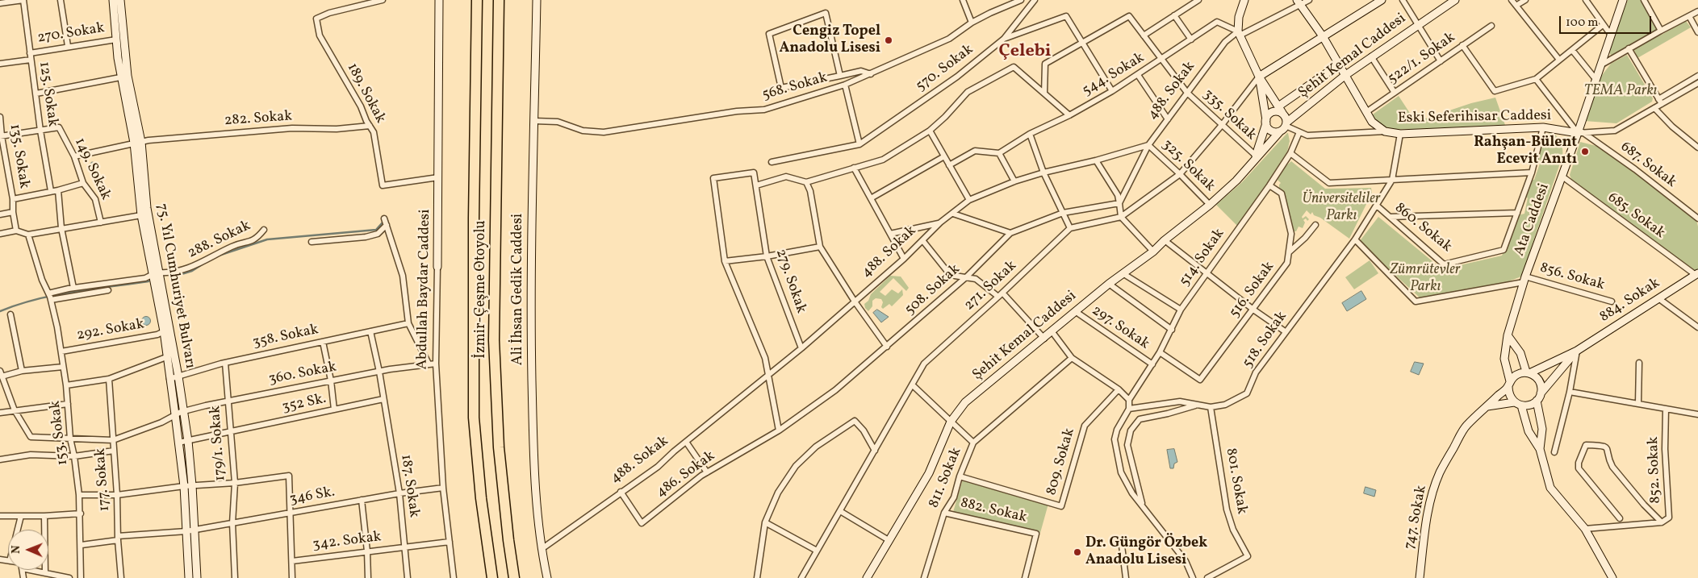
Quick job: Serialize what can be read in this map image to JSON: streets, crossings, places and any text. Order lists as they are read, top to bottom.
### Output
{
  "streets": {
    "highway": ["İzmir-Çeşme Otoyolu"],
    "main road": [
      "Şehit Kemal Caddesi",
      "Eski Seferihisar Caddesi",
      "Ata Caddesi",
      "75. Yıl Cumhuriyet Bulvarı",
      "Abdullah Baydar Caddesi",
      "Ali İhsan Gedik Caddesi",
      "884. Sokak",
      "747. Sokak"
    ],
    "street": [
      "270. Sokak",
      "522/1. Sokak",
      "570. Sokak",
      "544. Sokak",
      "568. Sokak",
      "488. Sokak",
      "189. Sokak",
      "125. Sokak",
      "335. Sokak",
      "282. Sokak",
      "135. Sokak",
      "687. Sokak",
      "325. Sokak",
      "149. Sokak",
      "685. Sokak",
      "860. Sokak",
      "288. Sokak",
      "514. Sokak",
      "856. Sokak",
      "279. Sokak",
      "271. Sokak",
      "508. Sokak",
      "516. Sokak",
      "297. Sokak",
      "292. Sokak",
      "358. Sokak",
      "518. Sokak",
      "360. Sokak",
      "352 Sk.",
      "153. Sokak",
      "179/1. Sokak",
      "809. Sokak",
      "852. Sokak",
      "486. Sokak",
      "811. Sokak",
      "177. Sokak",
      "801. Sokak",
      "187. Sokak",
      "346 Sk.",
      "882. Sokak",
      "342. Sokak"
    ]
  },
  "crossings": [
    ["270. Sokak", "125. Sokak"],
    ["270. Sokak", "75. Yıl Cumhuriyet Bulvarı"],
    ["Şehit Kemal Caddesi", "335. Sokak"],
    ["Şehit Kemal Caddesi", "Eski Seferihisar Caddesi"],
    ["Şehit Kemal Caddesi", "325. Sokak"],
    ["Şehit Kemal Caddesi", "297. Sokak"],
    ["522/1. Sokak", "Eski Seferihisar Caddesi"],
    ["544. Sokak", "488. Sokak"],
    ["544. Sokak", "335. Sokak"],
    ["568. Sokak", "Ali İhsan Gedik Caddesi"],
    ["488. Sokak", "335. Sokak"],
    ["488. Sokak", "Eski Seferihisar Caddesi"],
    ["488. Sokak", "325. Sokak"],
    ["488. Sokak", "279. Sokak"],
    ["488. Sokak", "Ali İhsan Gedik Caddesi"],
    ["488. Sokak", "486. Sokak"],
    ["189. Sokak", "282. Sokak"],
    ["189. Sokak", "Abdullah Baydar Caddesi"],
    ["125. Sokak", "149. Sokak"],
    ["Eski Seferihisar Caddesi", "687. Sokak"],
    ["Eski Seferihisar Caddesi", "Ata Caddesi"],
    ["Eski Seferihisar Caddesi", "518. Sokak"],
    ["282. Sokak", "149. Sokak"],
    ["282. Sokak", "75. Yıl Cumhuriyet Bulvarı"],
    ["687. Sokak", "Ata Caddesi"],
    ["685. Sokak", "Ata Caddesi"],
    ["685. Sokak", "884. Sokak"],
    ["Ata Caddesi", "856. Sokak"],
    ["Ata Caddesi", "852. Sokak"],
    ["Ata Caddesi", "747. Sokak"],
    ["860. Sokak", "518. Sokak"],
    ["288. Sokak", "75. Yıl Cumhuriyet Bulvarı"],
    ["288. Sokak", "153. Sokak"],
    ["514. Sokak", "516. Sokak"],
    ["514. Sokak", "297. Sokak"],
    ["75. Yıl Cumhuriyet Bulvarı", "292. Sokak"],
    ["75. Yıl Cumhuriyet Bulvarı", "358. Sokak"],
    ["75. Yıl Cumhuriyet Bulvarı", "360. Sokak"],
    ["75. Yıl Cumhuriyet Bulvarı", "352 Sk."],
    ["75. Yıl Cumhuriyet Bulvarı", "346 Sk."],
    ["Abdullah Baydar Caddesi", "360. Sokak"],
    ["Abdullah Baydar Caddesi", "346 Sk."],
    ["Abdullah Baydar Caddesi", "342. Sokak"],
    ["508. Sokak", "486. Sokak"],
    ["292. Sokak", "153. Sokak"],
    ["358. Sokak", "179/1. Sokak"],
    ["358. Sokak", "187. Sokak"],
    ["518. Sokak", "801. Sokak"],
    ["360. Sokak", "179/1. Sokak"],
    ["360. Sokak", "177. Sokak"],
    ["360. Sokak", "187. Sokak"],
    ["352 Sk.", "179/1. Sokak"],
    ["352 Sk.", "187. Sokak"],
    ["153. Sokak", "346 Sk."],
    ["179/1. Sokak", "346 Sk."],
    ["809. Sokak", "811. Sokak"],
    ["811. Sokak", "882. Sokak"],
    ["177. Sokak", "346 Sk."],
    ["187. Sokak", "346 Sk."],
    ["187. Sokak", "342. Sokak"]
  ],
  "districts": ["Çelebi"],
  "parks": ["TEMA Parkı", "Üniversiteliler Parkı", "Zümrütevler Parkı"],
  "places": ["Cengiz Topel Anadolu Lisesi", "Rahşan-Bülent Ecevit Anıtı", "Dr. Güngör Özbek Anadolu Lisesi"],
  "scale_bar": "100 m",
  "north": "left"
}
